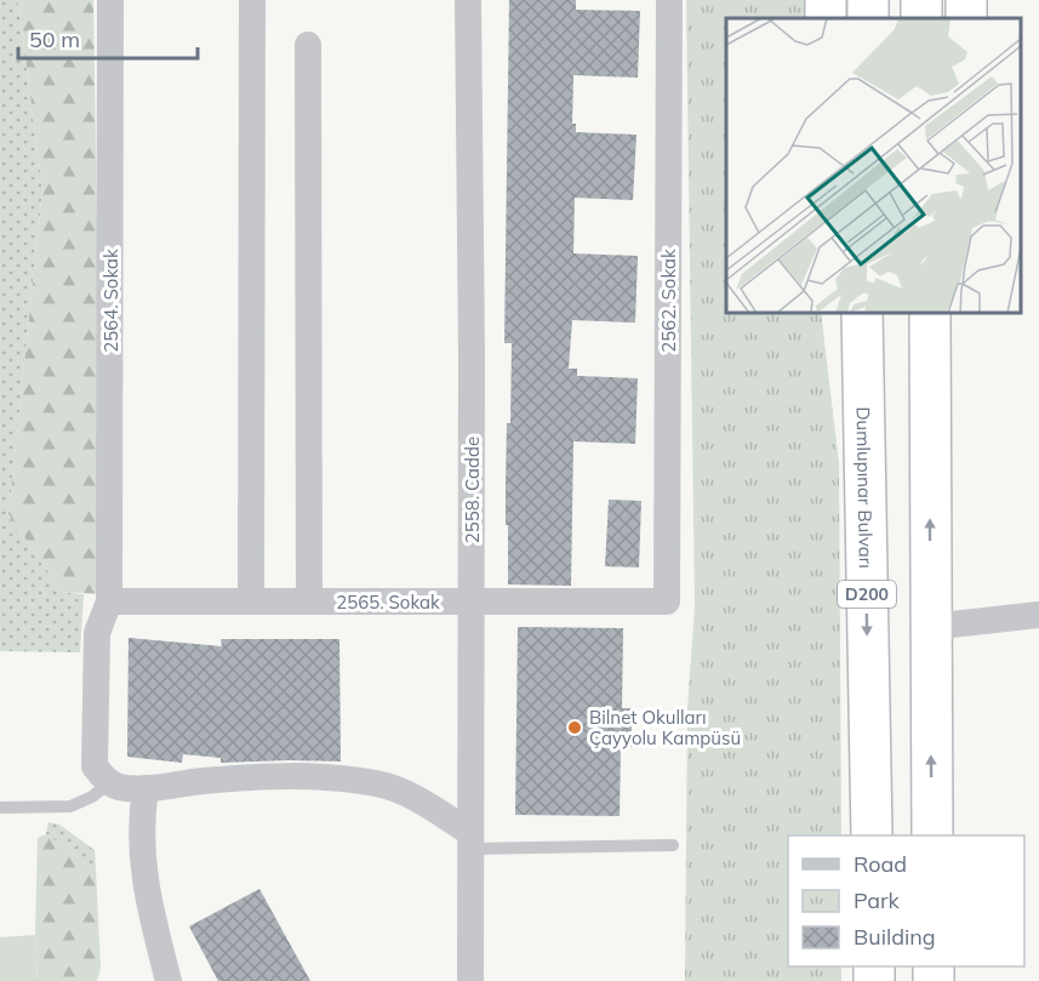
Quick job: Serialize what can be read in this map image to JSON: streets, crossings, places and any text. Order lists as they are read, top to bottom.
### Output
{
  "streets": {
    "highway": ["Dumlupınar Bulvarı", "D200"],
    "street": [
      "2564. Sokak",
      "2562. Sokak",
      "2558. Cadde",
      "2565. Sokak"
    ]
  },
  "crossings": [
    ["2564. Sokak", "2565. Sokak"],
    ["2562. Sokak", "2565. Sokak"],
    ["2558. Cadde", "2565. Sokak"]
  ],
  "places": ["Bilnet Okulları Çayyolu Kampüsü"],
  "legend": ["Road", "Park", "Building"],
  "scale_bar": "50 m"
}
